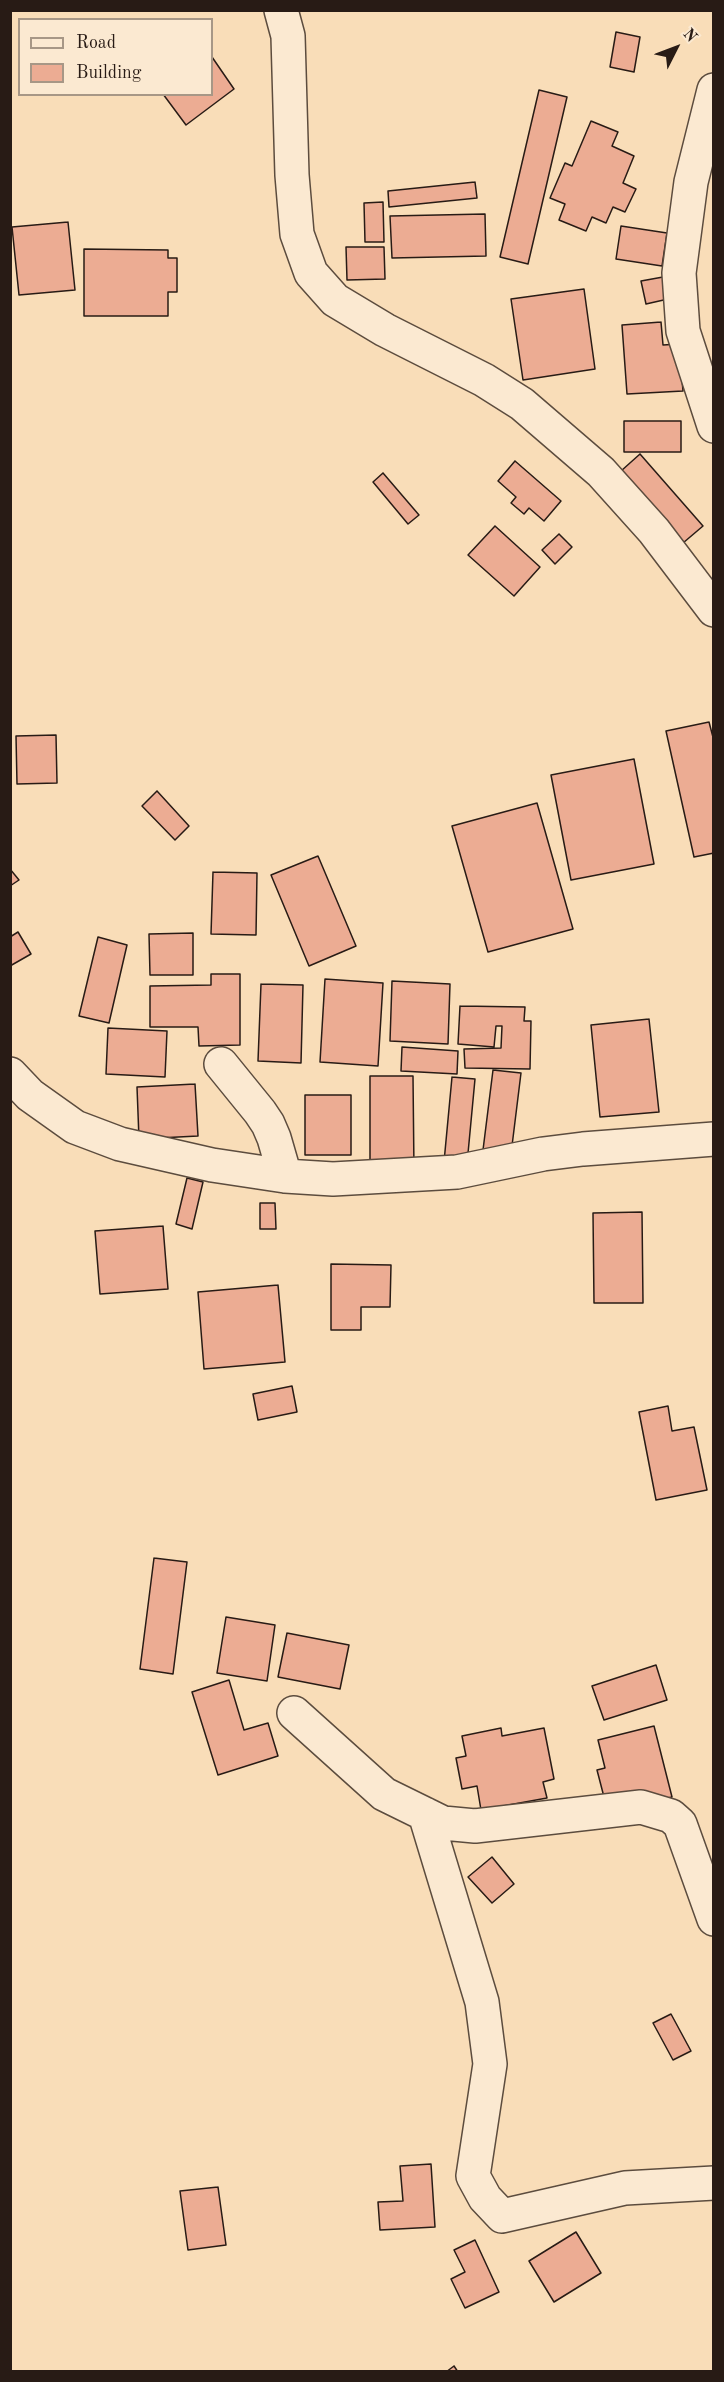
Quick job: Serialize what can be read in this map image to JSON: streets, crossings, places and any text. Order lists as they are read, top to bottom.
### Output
{
  "legend": ["Road", "Building"],
  "north": "top right"
}
